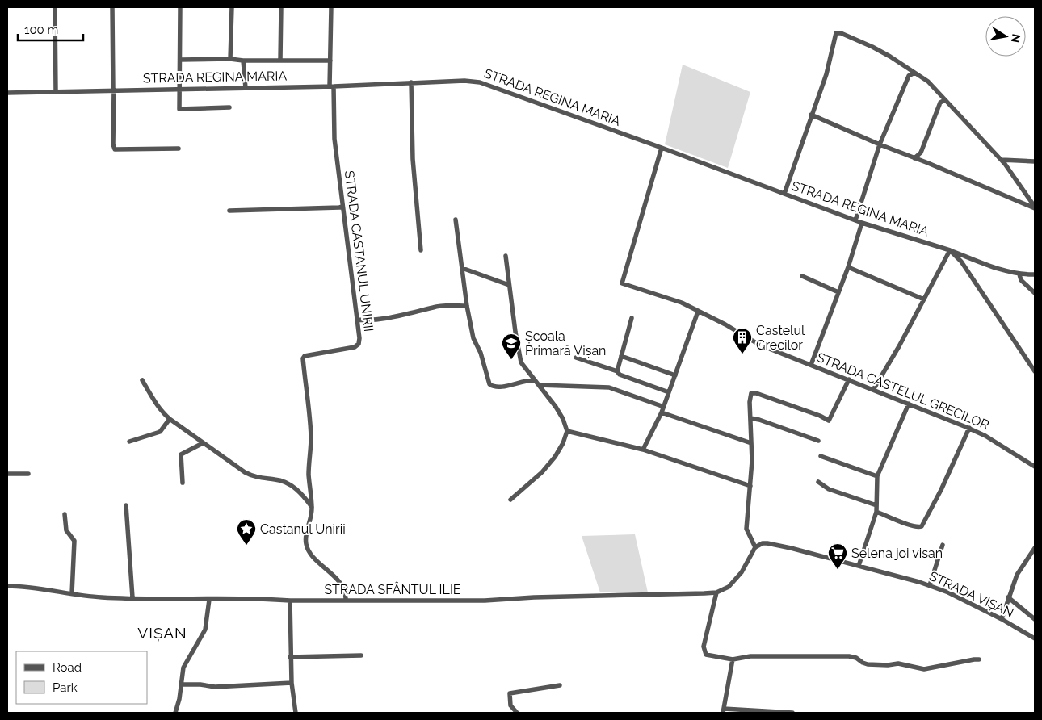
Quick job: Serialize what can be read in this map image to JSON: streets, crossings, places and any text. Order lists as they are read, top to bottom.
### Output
{
  "streets": {
    "street": [
      "STRADA REGINA MARIA",
      "STRADA CASTANUL UNIRII",
      "STRADA CASTELUL GRECILOR",
      "STRADA SFÂNTUL ILIE",
      "STRADA VIȘAN"
    ]
  },
  "crossings": [
    ["STRADA REGINA MARIA", "STRADA CASTANUL UNIRII"],
    ["STRADA REGINA MARIA", "STRADA CASTELUL GRECILOR"],
    ["STRADA CASTANUL UNIRII", "STRADA SFÂNTUL ILIE"],
    ["STRADA SFÂNTUL ILIE", "STRADA VIȘAN"]
  ],
  "districts": ["VIȘAN"],
  "places": {
    "building": ["Castelul Grecilor"],
    "school or university": ["Școala Primară Vișan"],
    "place": ["Castanul Unirii"],
    "supermarket": ["Selena joi visan"]
  },
  "legend": ["Road", "Park"],
  "scale_bar": "100 m",
  "north": "right"
}
